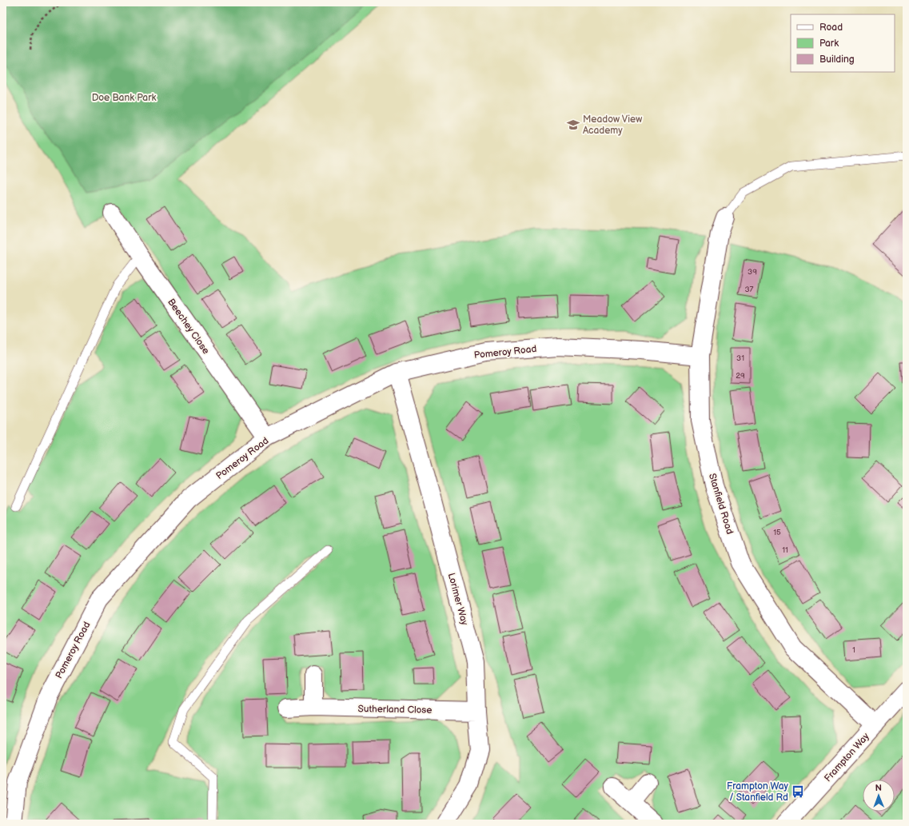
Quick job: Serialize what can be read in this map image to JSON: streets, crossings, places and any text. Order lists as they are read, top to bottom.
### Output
{
  "streets": {
    "street": [
      "Beechey Close",
      "Pomeroy Road",
      "Stanfield Road",
      "Lorimer Way",
      "Sutherland Close",
      "Frampton Way"
    ]
  },
  "crossings": [
    ["Beechey Close", "Pomeroy Road"],
    ["Pomeroy Road", "Stanfield Road"],
    ["Pomeroy Road", "Lorimer Way"],
    ["Stanfield Road", "Frampton Way"],
    ["Lorimer Way", "Sutherland Close"]
  ],
  "parks": ["Doe Bank Park"],
  "places": {
    "school or university": ["Meadow View Academy"],
    "bus stop": ["Frampton Way / Stanfield Rd"]
  },
  "house_numbers": [
    "39",
    "37",
    "31",
    "29",
    "15",
    "11",
    "1"
  ],
  "legend": ["Road", "Park", "Building"],
  "north": "top"
}
